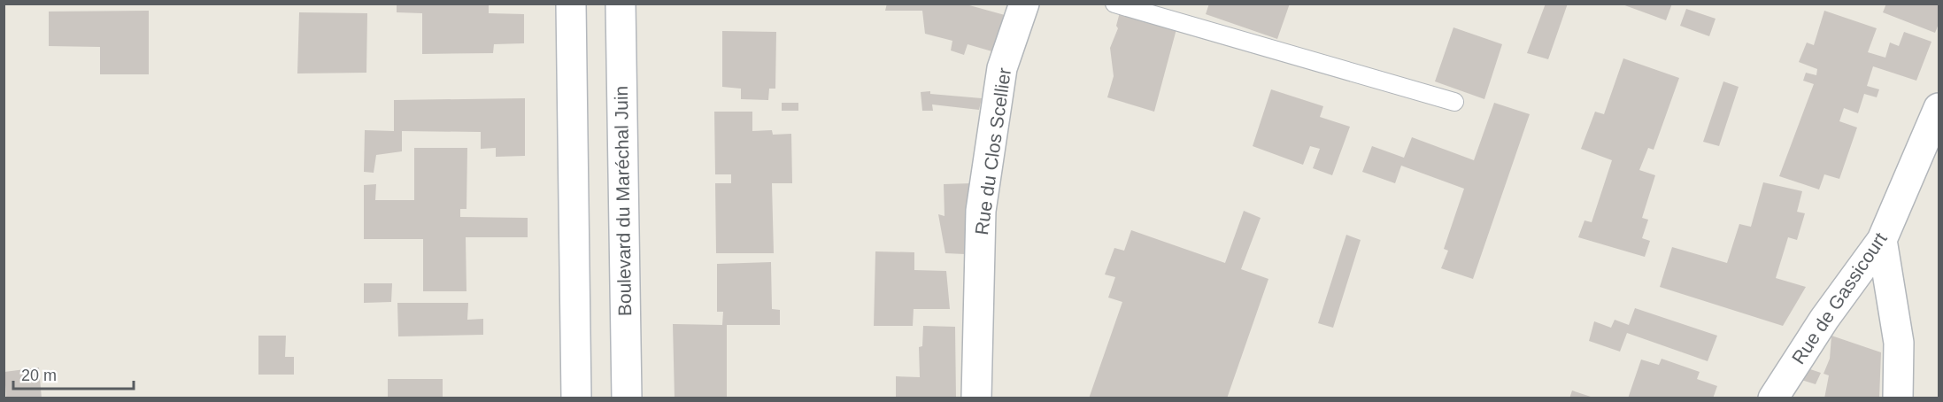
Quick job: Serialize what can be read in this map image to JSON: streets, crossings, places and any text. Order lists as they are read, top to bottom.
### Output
{
  "streets": {
    "street": ["Rue du Clos Scellier", "Boulevard du Maréchal Juin", "Rue de Gassicourt"]
  },
  "scale_bar": "20 m"
}
